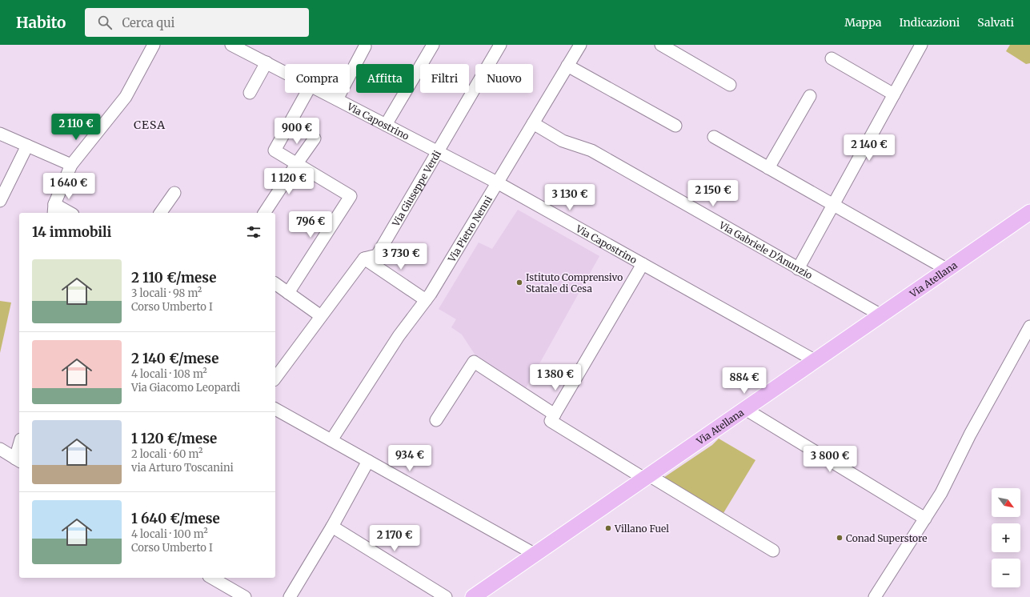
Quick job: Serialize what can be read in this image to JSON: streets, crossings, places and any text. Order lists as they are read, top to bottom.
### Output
{
  "streets": {
    "main road": ["Via Atellana"],
    "street": [
      "Via Capostrino",
      "Via Giuseppe Verdi",
      "Via Pietro Nenni",
      "Via Gabriele D'Anunzio"
    ]
  },
  "crossings": [
    ["Via Capostrino", "Via Giuseppe Verdi"],
    ["Via Capostrino", "Via Pietro Nenni"],
    ["Via Capostrino", "Via Atellana"],
    ["Via Pietro Nenni", "Via Gabriele D'Anunzio"],
    ["Via Gabriele D'Anunzio", "Via Atellana"]
  ],
  "districts": ["CESA"],
  "places": ["Istituto Comprensivo Statale di Cesa", "Villano Fuel", "Conad Superstore"],
  "north": "bottom right",
  "page": {
    "header": "Habito",
    "search": "Cerca qui",
    "nav": ["Mappa", "Indicazioni", "Salvati"],
    "chip": [
      "Compra",
      "Affitta",
      "Filtri",
      "Nuovo"
    ],
    "price": [
      "2 110 €",
      "900 €",
      "2 140 €",
      "1 120 €",
      "1 640 €",
      "2 150 €",
      "3 130 €",
      "796 €",
      "3 730 €",
      "1 380 €",
      "884 €",
      "934 €",
      "3 800 €",
      "2 170 €"
    ],
    "heading": "14 immobili",
    "list": [
      {
        "name": "2 110 €/mese",
        "note": "3 locali · 98 m² · Corso Umberto I"
      },
      {
        "name": "2 140 €/mese",
        "note": "4 locali · 108 m² · Via Giacomo Leopardi"
      },
      {
        "name": "1 120 €/mese",
        "note": "2 locali · 60 m² · via Arturo Toscanini"
      },
      {
        "name": "1 640 €/mese",
        "note": "4 locali · 100 m² · Corso Umberto I"
      }
    ],
    "map_buttons": ["+", "−"]
  }
}
